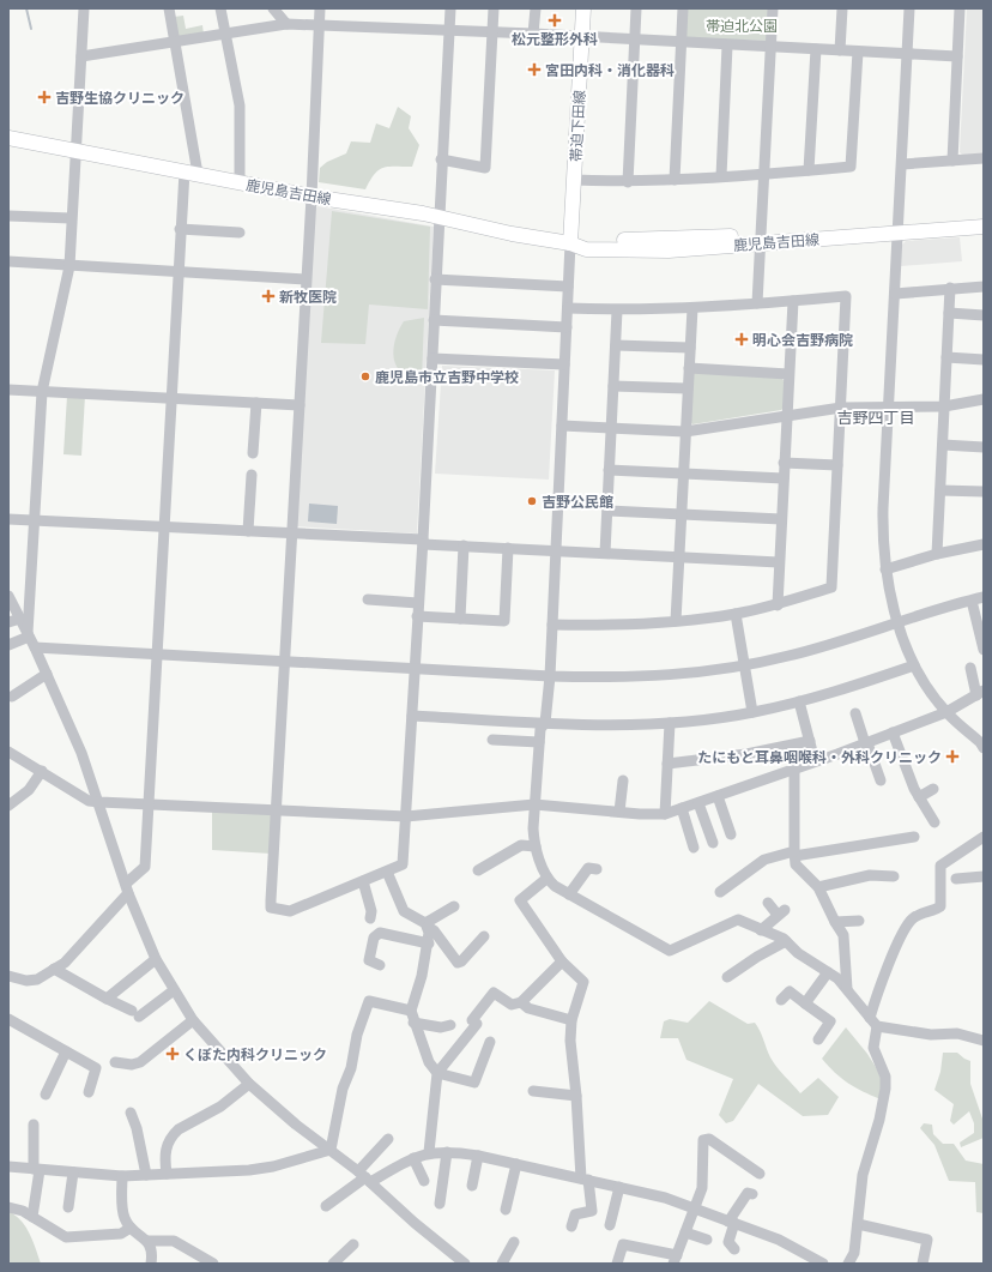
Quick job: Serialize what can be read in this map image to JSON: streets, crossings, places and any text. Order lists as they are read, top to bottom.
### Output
{
  "streets": {
    "main road": ["帯迫下田線", "鹿児島吉田線"]
  },
  "crossings": [
    ["帯迫下田線", "鹿児島吉田線"]
  ],
  "districts": ["吉野四丁目"],
  "parks": ["帯迫北公園"],
  "places": {
    "health": [
      "松元整形外科",
      "宮田内科・消化器科",
      "吉野生協クリニック",
      "新牧医院",
      "明心会吉野病院",
      "たにもと耳鼻咽喉科・外科クリニック",
      "くぼた内科クリニック"
    ],
    "other": ["鹿児島市立吉野中学校", "吉野公民館"]
  }
}
